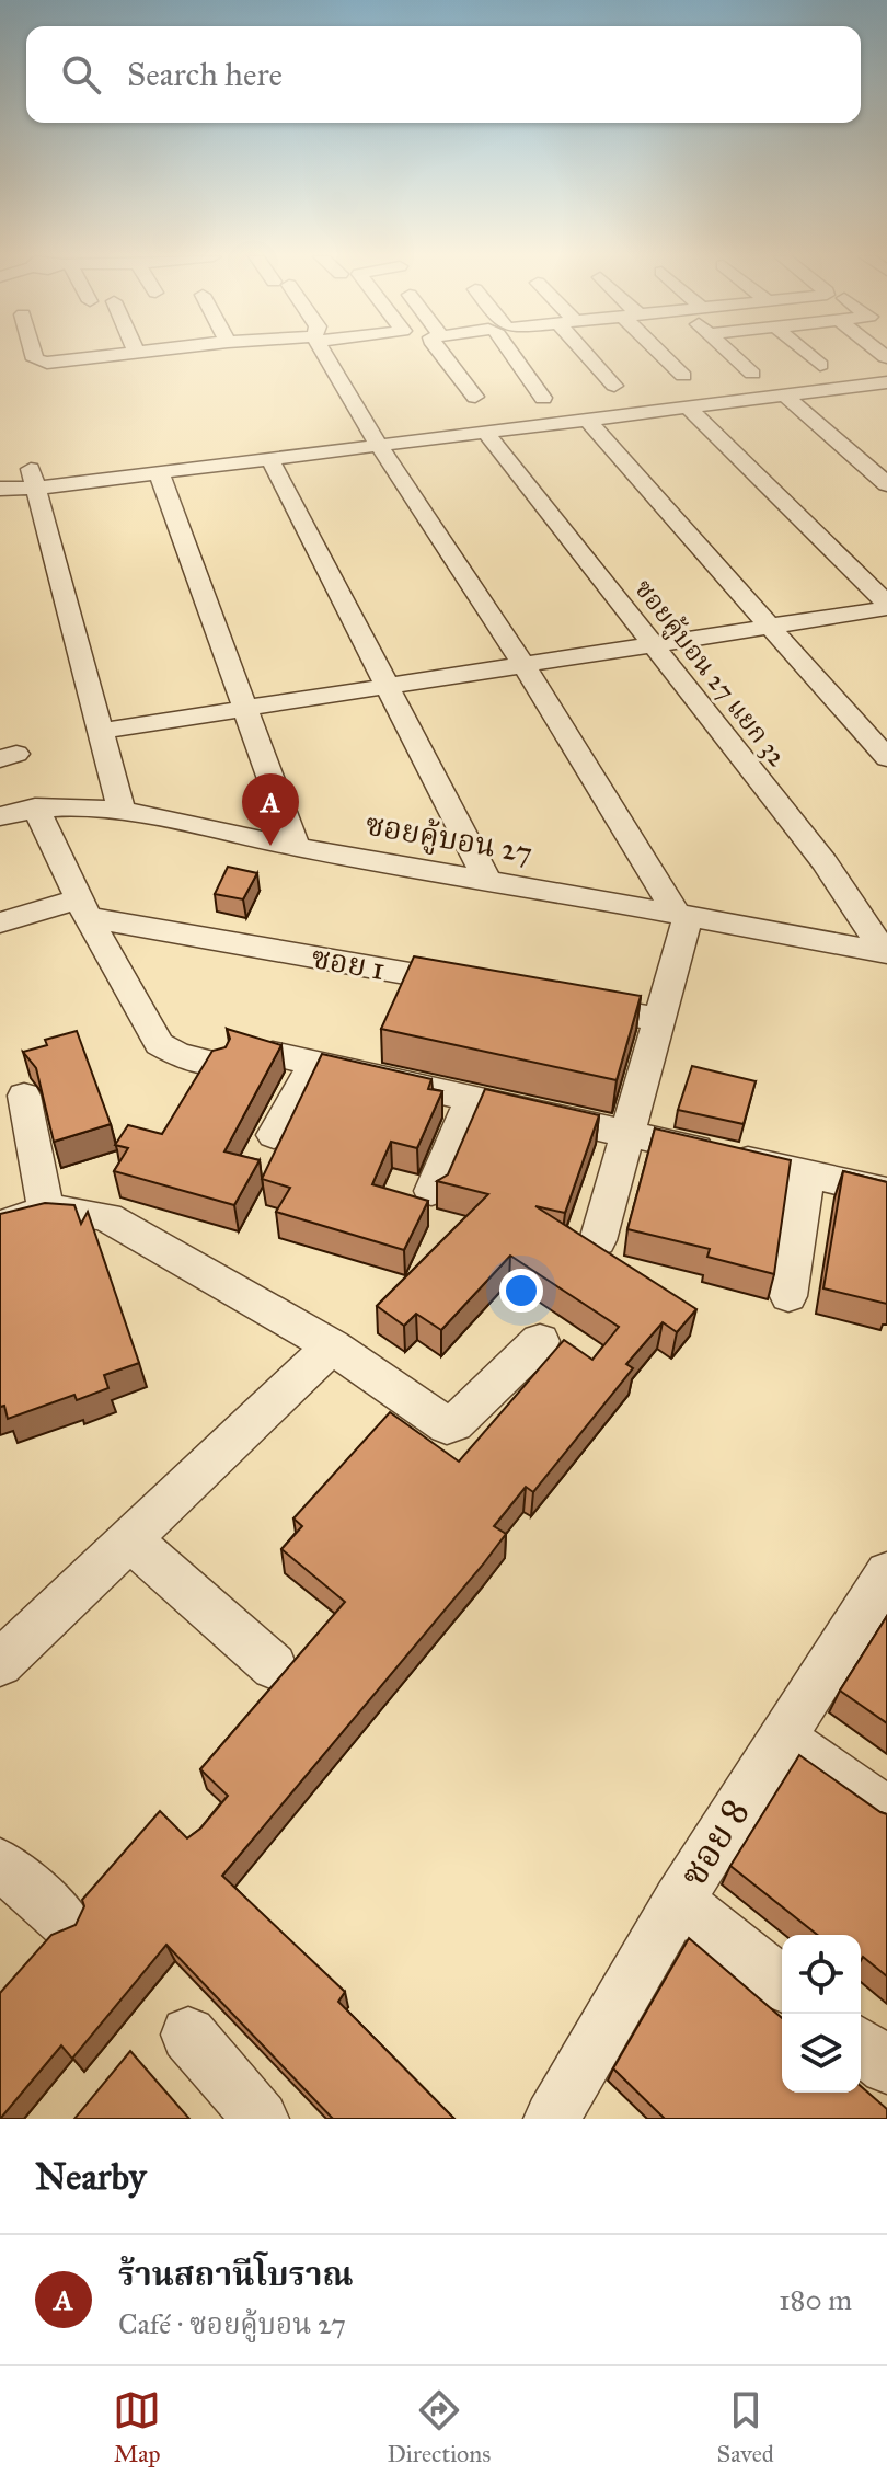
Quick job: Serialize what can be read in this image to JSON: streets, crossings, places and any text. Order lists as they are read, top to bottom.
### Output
{
  "streets": {
    "street": [
      "ซอยคู้บอน 27 แยก 32",
      "ซอยคู้บอน 27",
      "ซอย 1",
      "ซอย 8"
    ]
  },
  "crossings": [
    ["ซอยคู้บอน 27 แยก 32", "ซอยคู้บอน 27"]
  ],
  "page": {
    "search": "Search here",
    "pins": "A",
    "heading": "Nearby",
    "list": [
      {
        "mark": "A",
        "name": "ร้านสถานีโบราณ",
        "note": "Café · ซอยคู้บอน 27",
        "value": "180 m"
      }
    ],
    "nav": ["Map", "Directions", "Saved"]
  }
}
